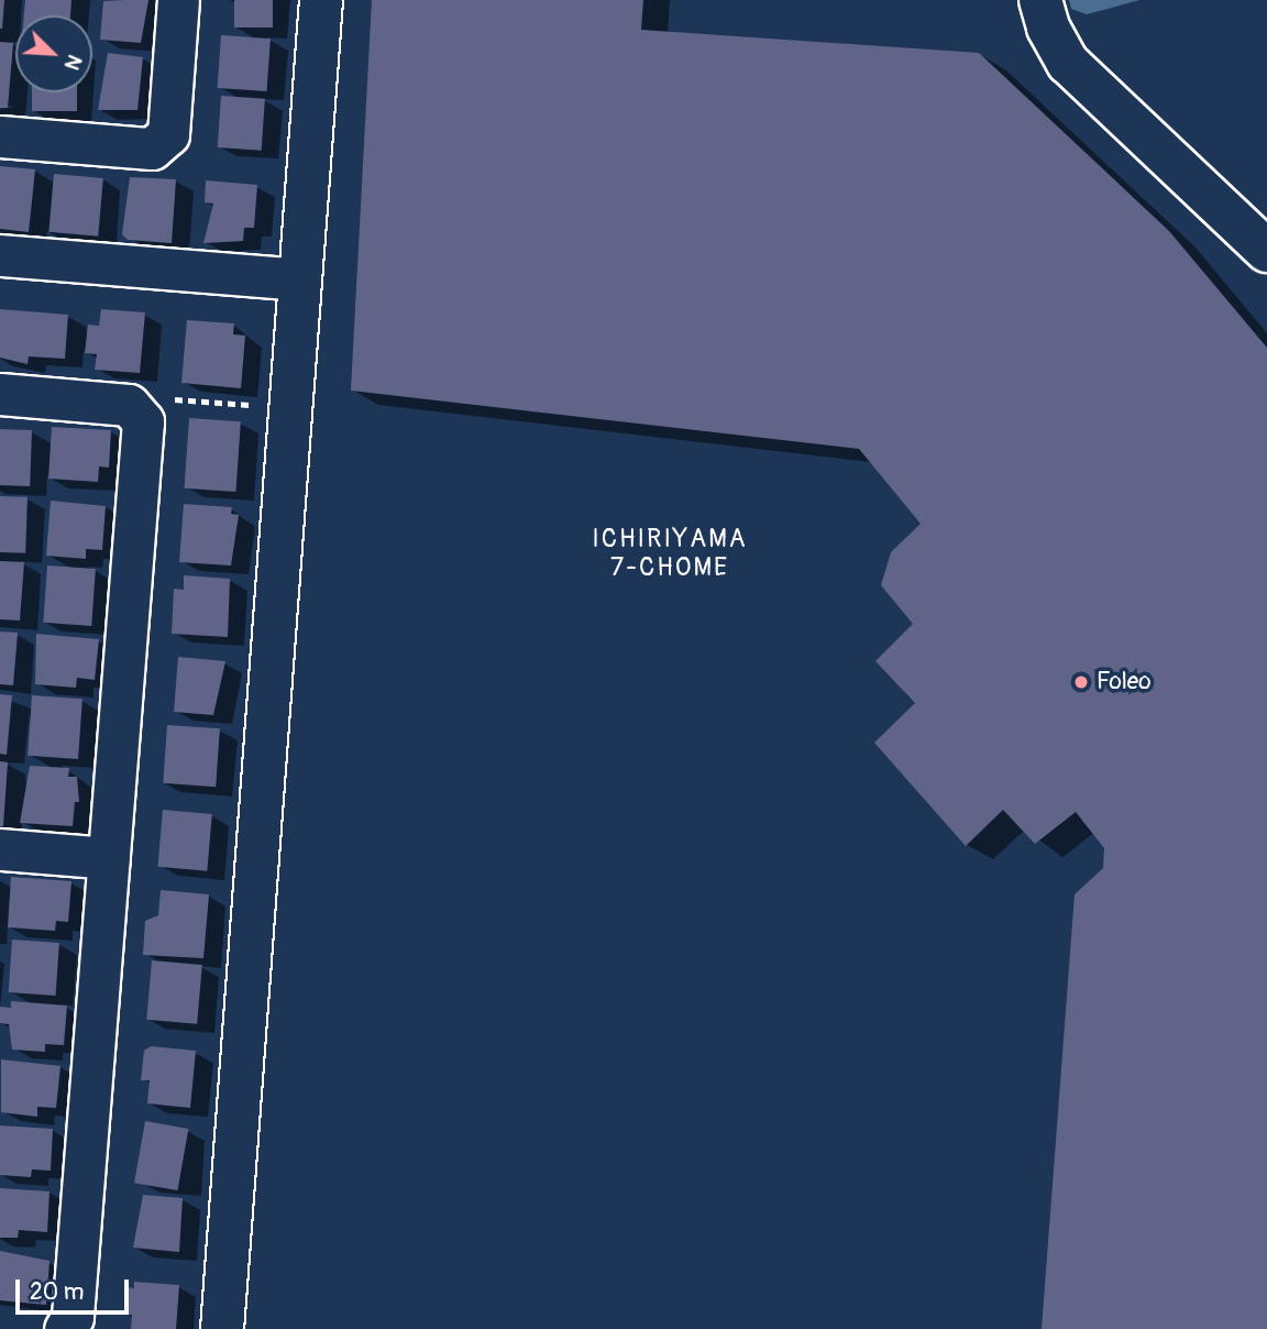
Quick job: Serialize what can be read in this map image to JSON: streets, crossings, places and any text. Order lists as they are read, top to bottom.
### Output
{
  "districts": ["ICHIRIYAMA 7-CHOME"],
  "places": ["Foleo"],
  "scale_bar": "20 m",
  "north": "bottom right"
}
